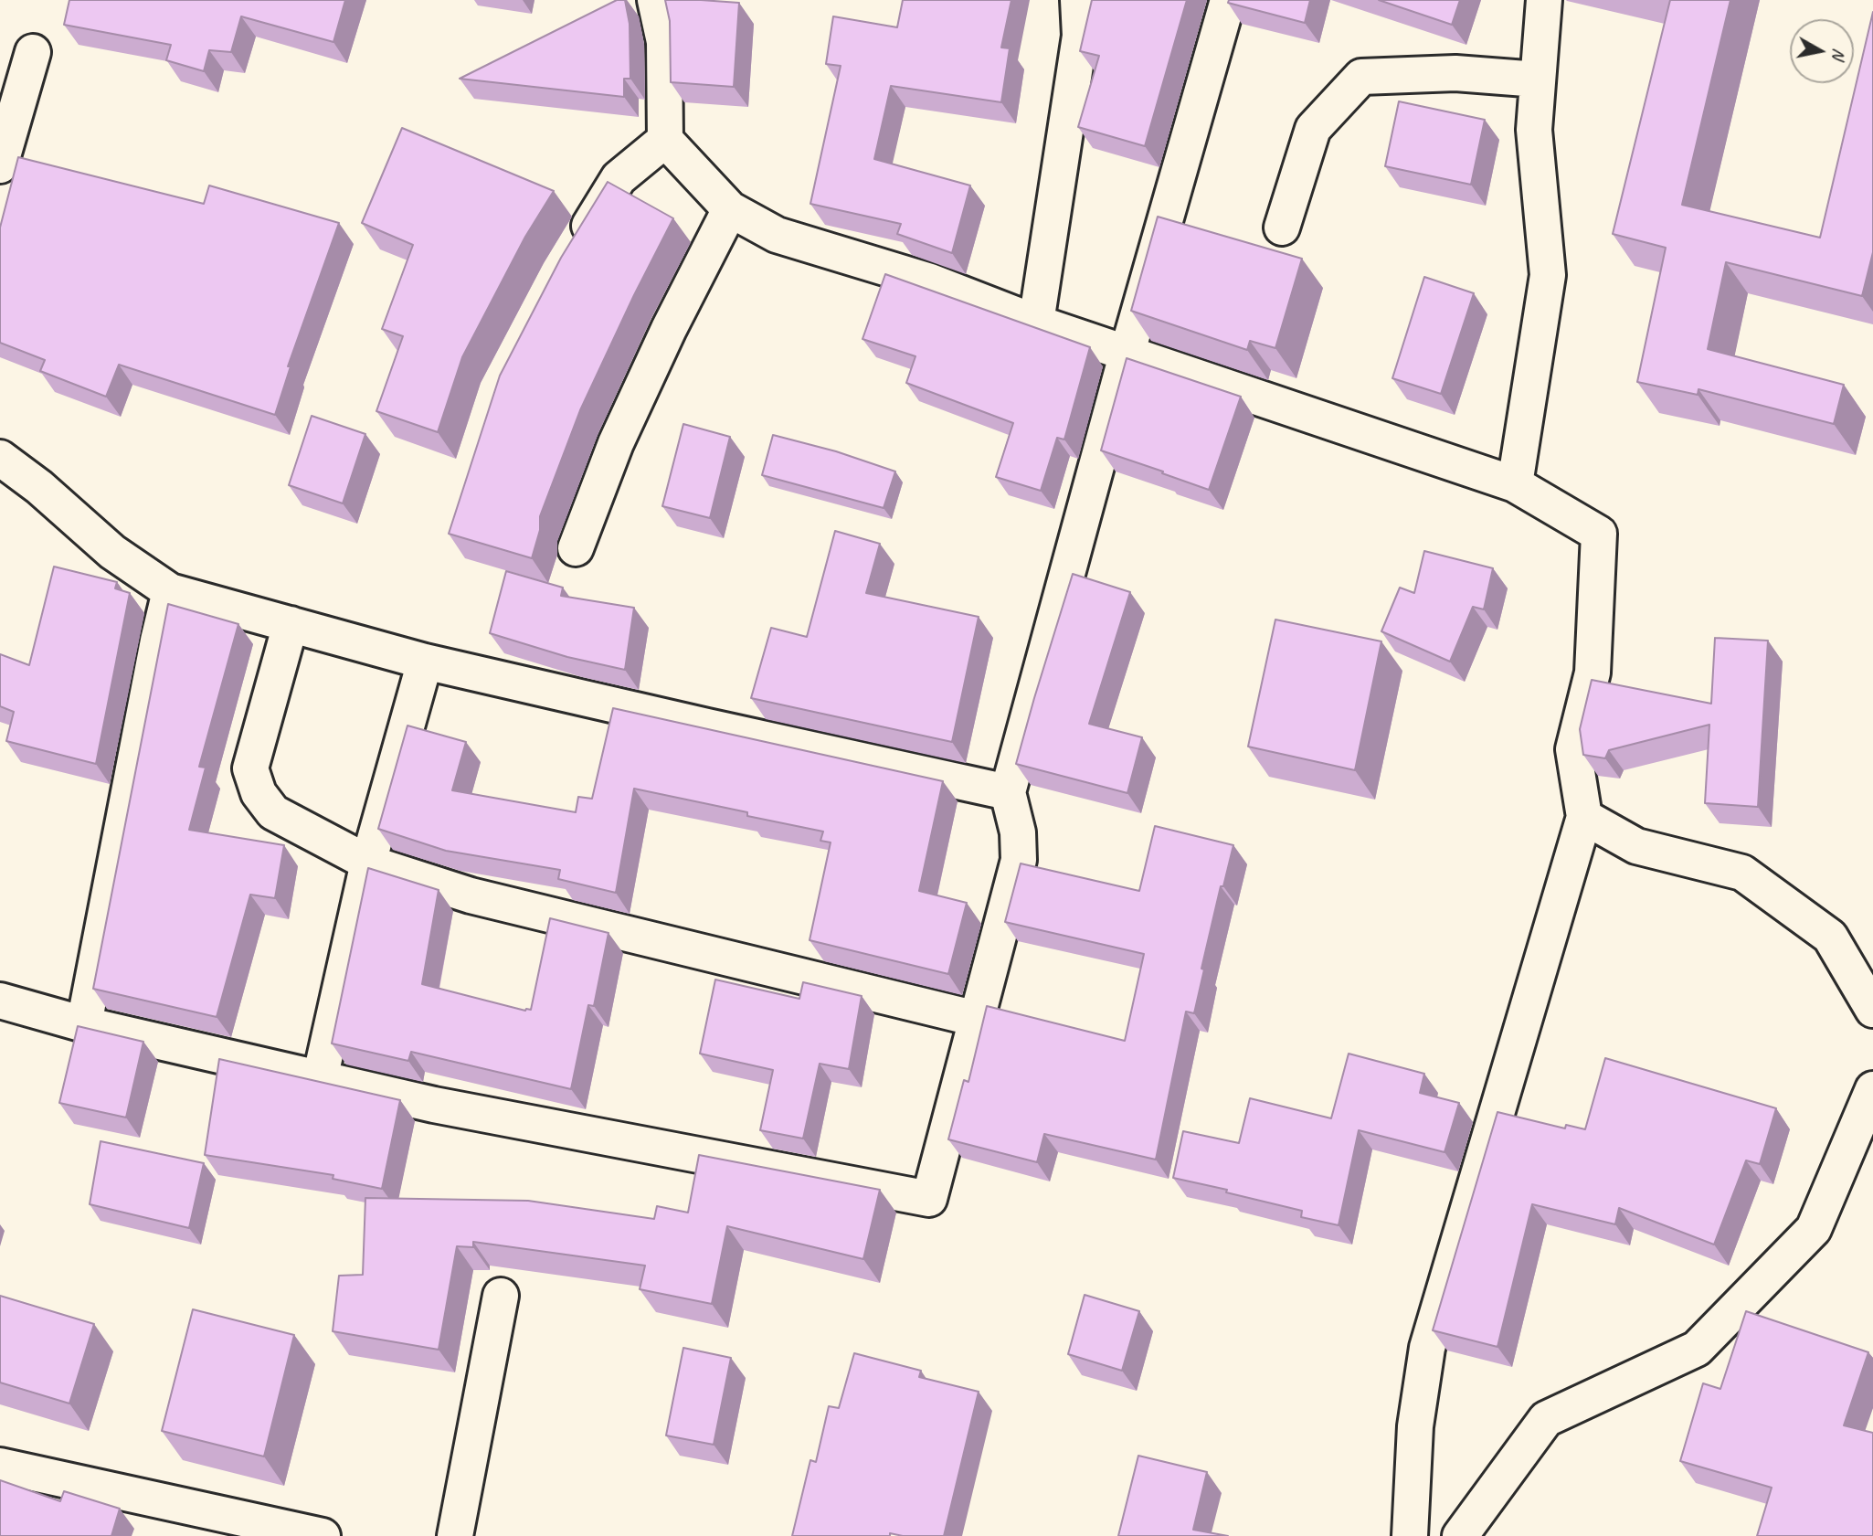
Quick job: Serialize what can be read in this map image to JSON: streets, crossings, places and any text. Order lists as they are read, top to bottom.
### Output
{
  "north": "right"
}
